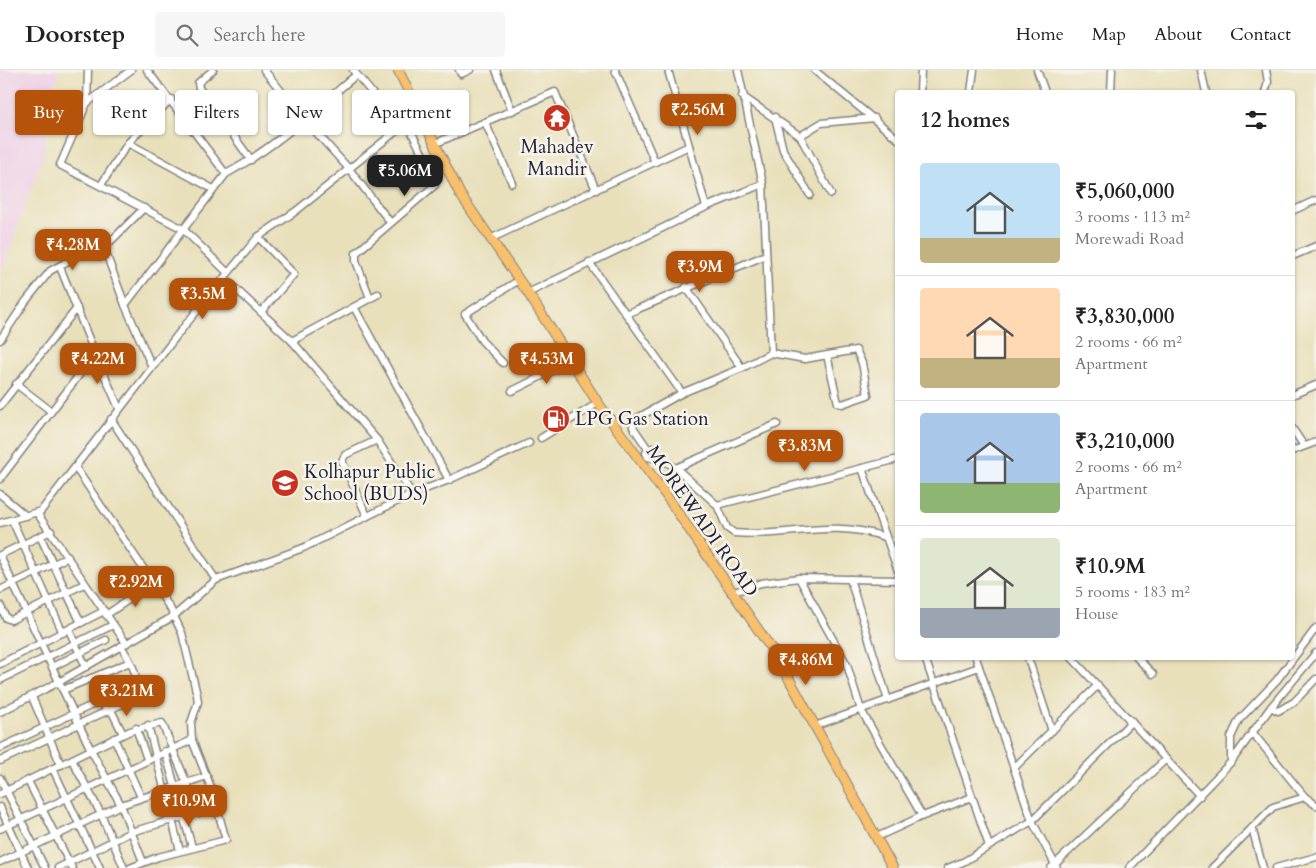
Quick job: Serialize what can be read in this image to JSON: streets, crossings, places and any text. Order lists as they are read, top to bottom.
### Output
{
  "streets": {
    "main road": ["MOREWADI ROAD"]
  },
  "places": {
    "temple": ["Mahadev Mandir"],
    "fuel station": ["LPG Gas Station"],
    "school or university": ["Kolhapur Public School (BUDS)"]
  },
  "page": {
    "header": "Doorstep",
    "search": "Search here",
    "nav": [
      "Home",
      "Map",
      "About",
      "Contact"
    ],
    "chip": [
      "Buy",
      "Rent",
      "Filters",
      "New",
      "Apartment"
    ],
    "heading": "12 homes",
    "price": [
      "₹2.56M",
      "₹5.06M",
      "₹4.28M",
      "₹3.9M",
      "₹3.5M",
      "₹4.22M",
      "₹4.53M",
      "₹3.83M",
      "₹2.92M",
      "₹4.86M",
      "₹3.21M",
      "₹10.9M"
    ],
    "list": [
      {
        "name": "₹5,060,000",
        "note": "3 rooms · 113 m² · Morewadi Road"
      },
      {
        "name": "₹3,830,000",
        "note": "2 rooms · 66 m² · Apartment"
      },
      {
        "name": "₹3,210,000",
        "note": "2 rooms · 66 m² · Apartment"
      },
      {
        "name": "₹10.9M",
        "note": "5 rooms · 183 m² · House"
      }
    ]
  }
}
